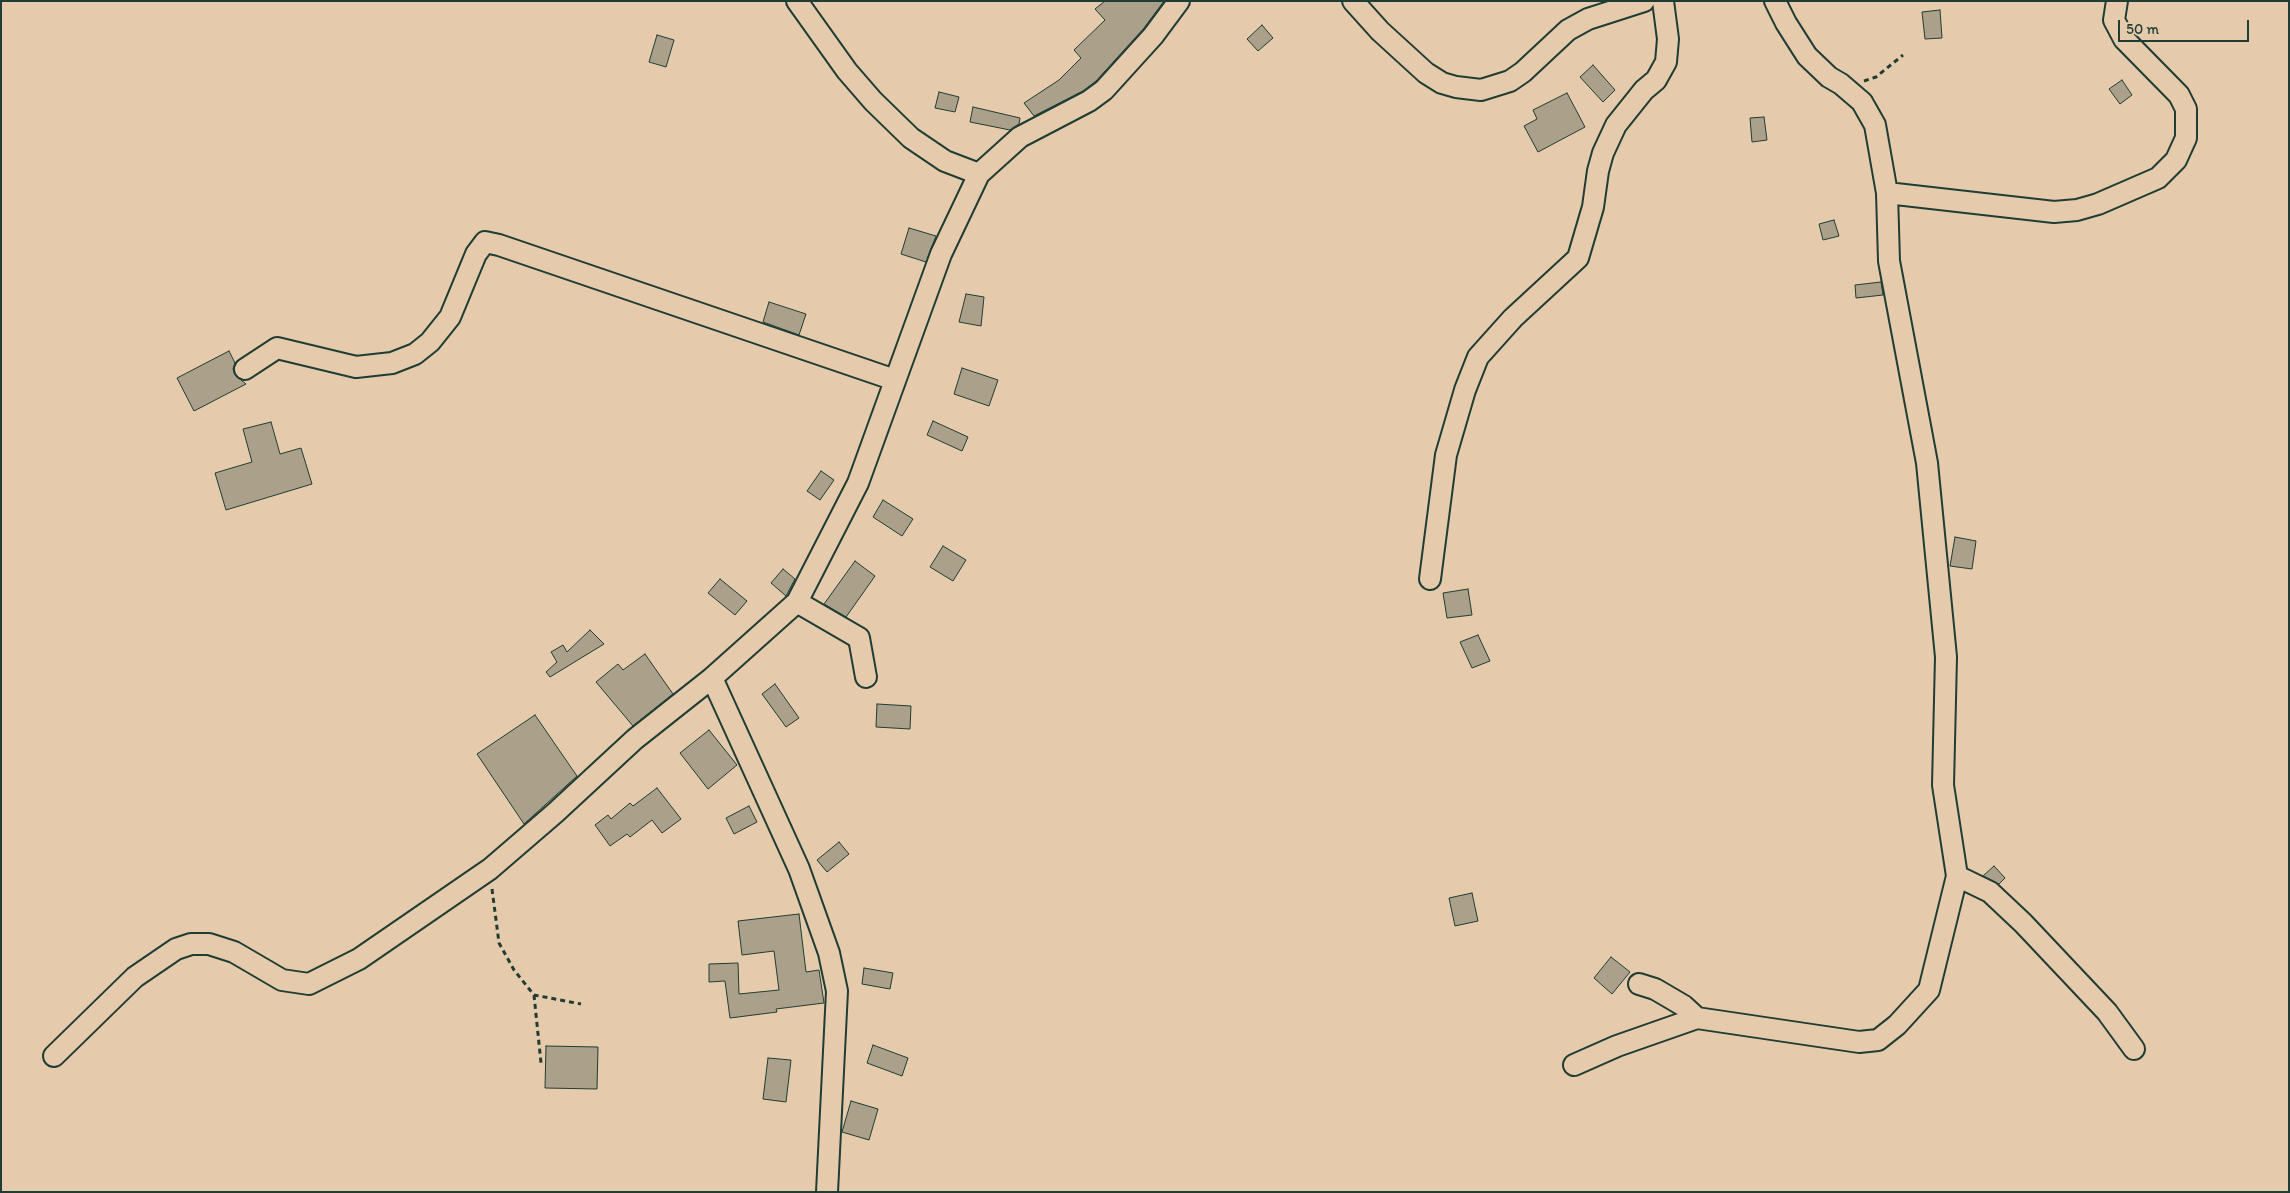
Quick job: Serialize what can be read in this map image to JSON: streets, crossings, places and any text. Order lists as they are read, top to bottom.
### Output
{
  "scale_bar": "50 m"
}
